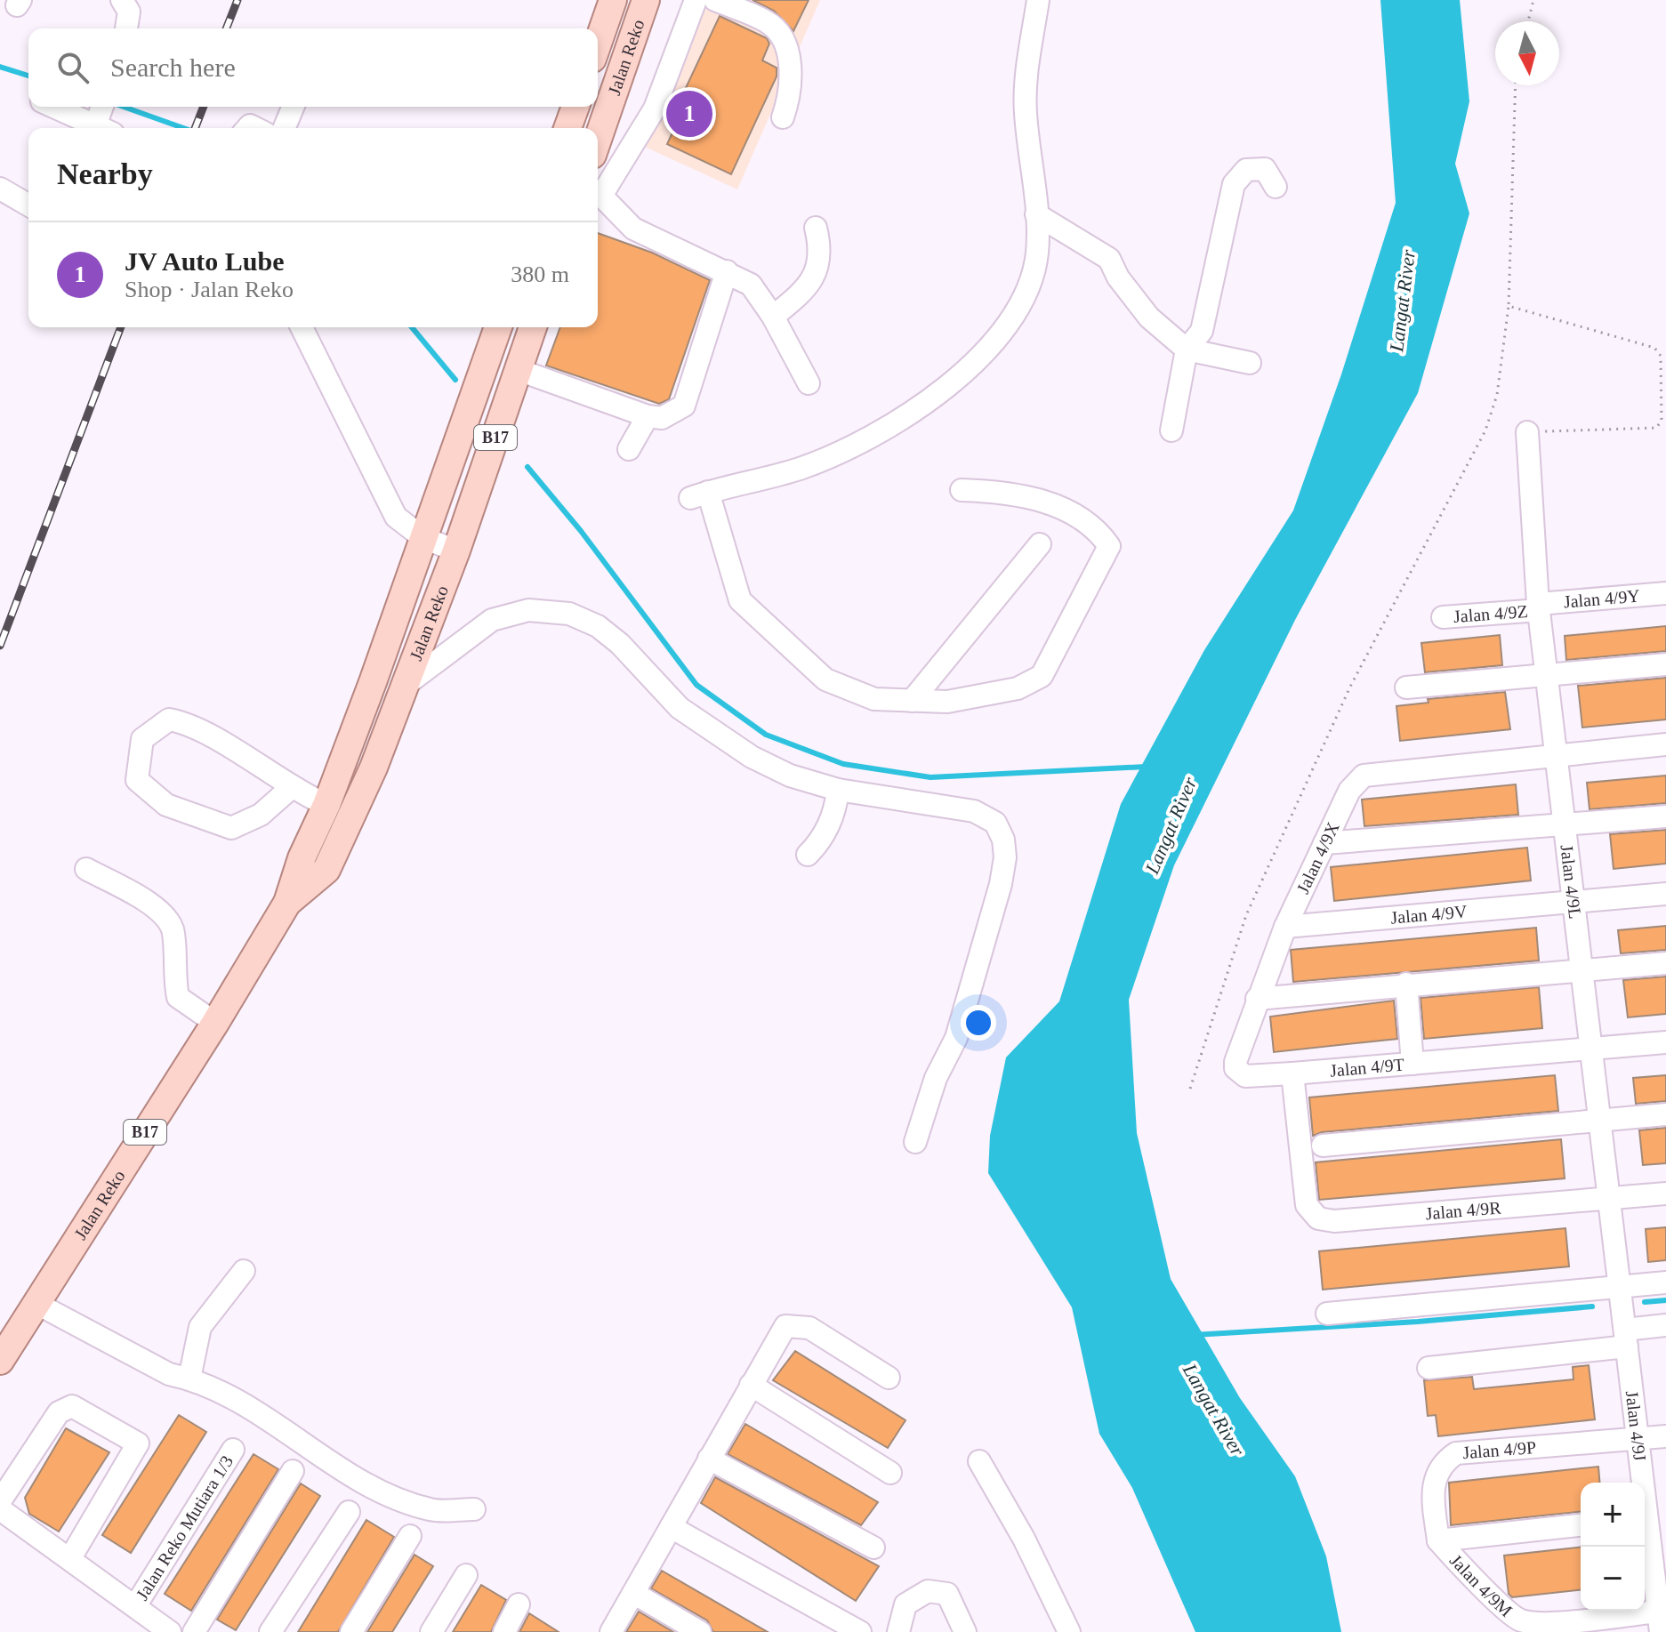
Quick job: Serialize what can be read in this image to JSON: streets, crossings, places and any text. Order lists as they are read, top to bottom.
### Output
{
  "streets": {
    "main road": ["Jalan Reko", "B17"],
    "street": [
      "Jalan 4/9Y",
      "Jalan 4/9Z",
      "Jalan 4/9X",
      "Jalan 4/9L",
      "Jalan 4/9V",
      "Jalan 4/9T",
      "Jalan 4/9R",
      "Jalan 4/9J",
      "Jalan 4/9P",
      "Jalan Reko Mutiara 1/3",
      "Jalan 4/9M"
    ]
  },
  "crossings": [
    ["Jalan 4/9Y", "Jalan 4/9Z"],
    ["Jalan 4/9Y", "Jalan 4/9L"],
    ["Jalan 4/9Z", "Jalan 4/9L"],
    ["Jalan 4/9X", "Jalan 4/9L"],
    ["Jalan 4/9X", "Jalan 4/9V"],
    ["Jalan 4/9X", "Jalan 4/9T"],
    ["Jalan 4/9X", "Jalan 4/9R"],
    ["Jalan 4/9L", "Jalan 4/9V"],
    ["Jalan 4/9L", "Jalan 4/9T"],
    ["Jalan 4/9L", "Jalan 4/9R"],
    ["Jalan 4/9L", "Jalan 4/9J"],
    ["Jalan 4/9T", "Jalan 4/9R"],
    ["Jalan 4/9J", "Jalan 4/9P"],
    ["Jalan 4/9J", "Jalan 4/9M"],
    ["Jalan 4/9P", "Jalan 4/9M"]
  ],
  "water": ["Langat River"],
  "north": "bottom",
  "page": {
    "search": "Search here",
    "pins": "1",
    "heading": "Nearby",
    "list": [
      {
        "mark": "1",
        "name": "JV Auto Lube",
        "note": "Shop · Jalan Reko",
        "value": "380 m"
      }
    ],
    "map_buttons": ["+", "−"]
  }
}
